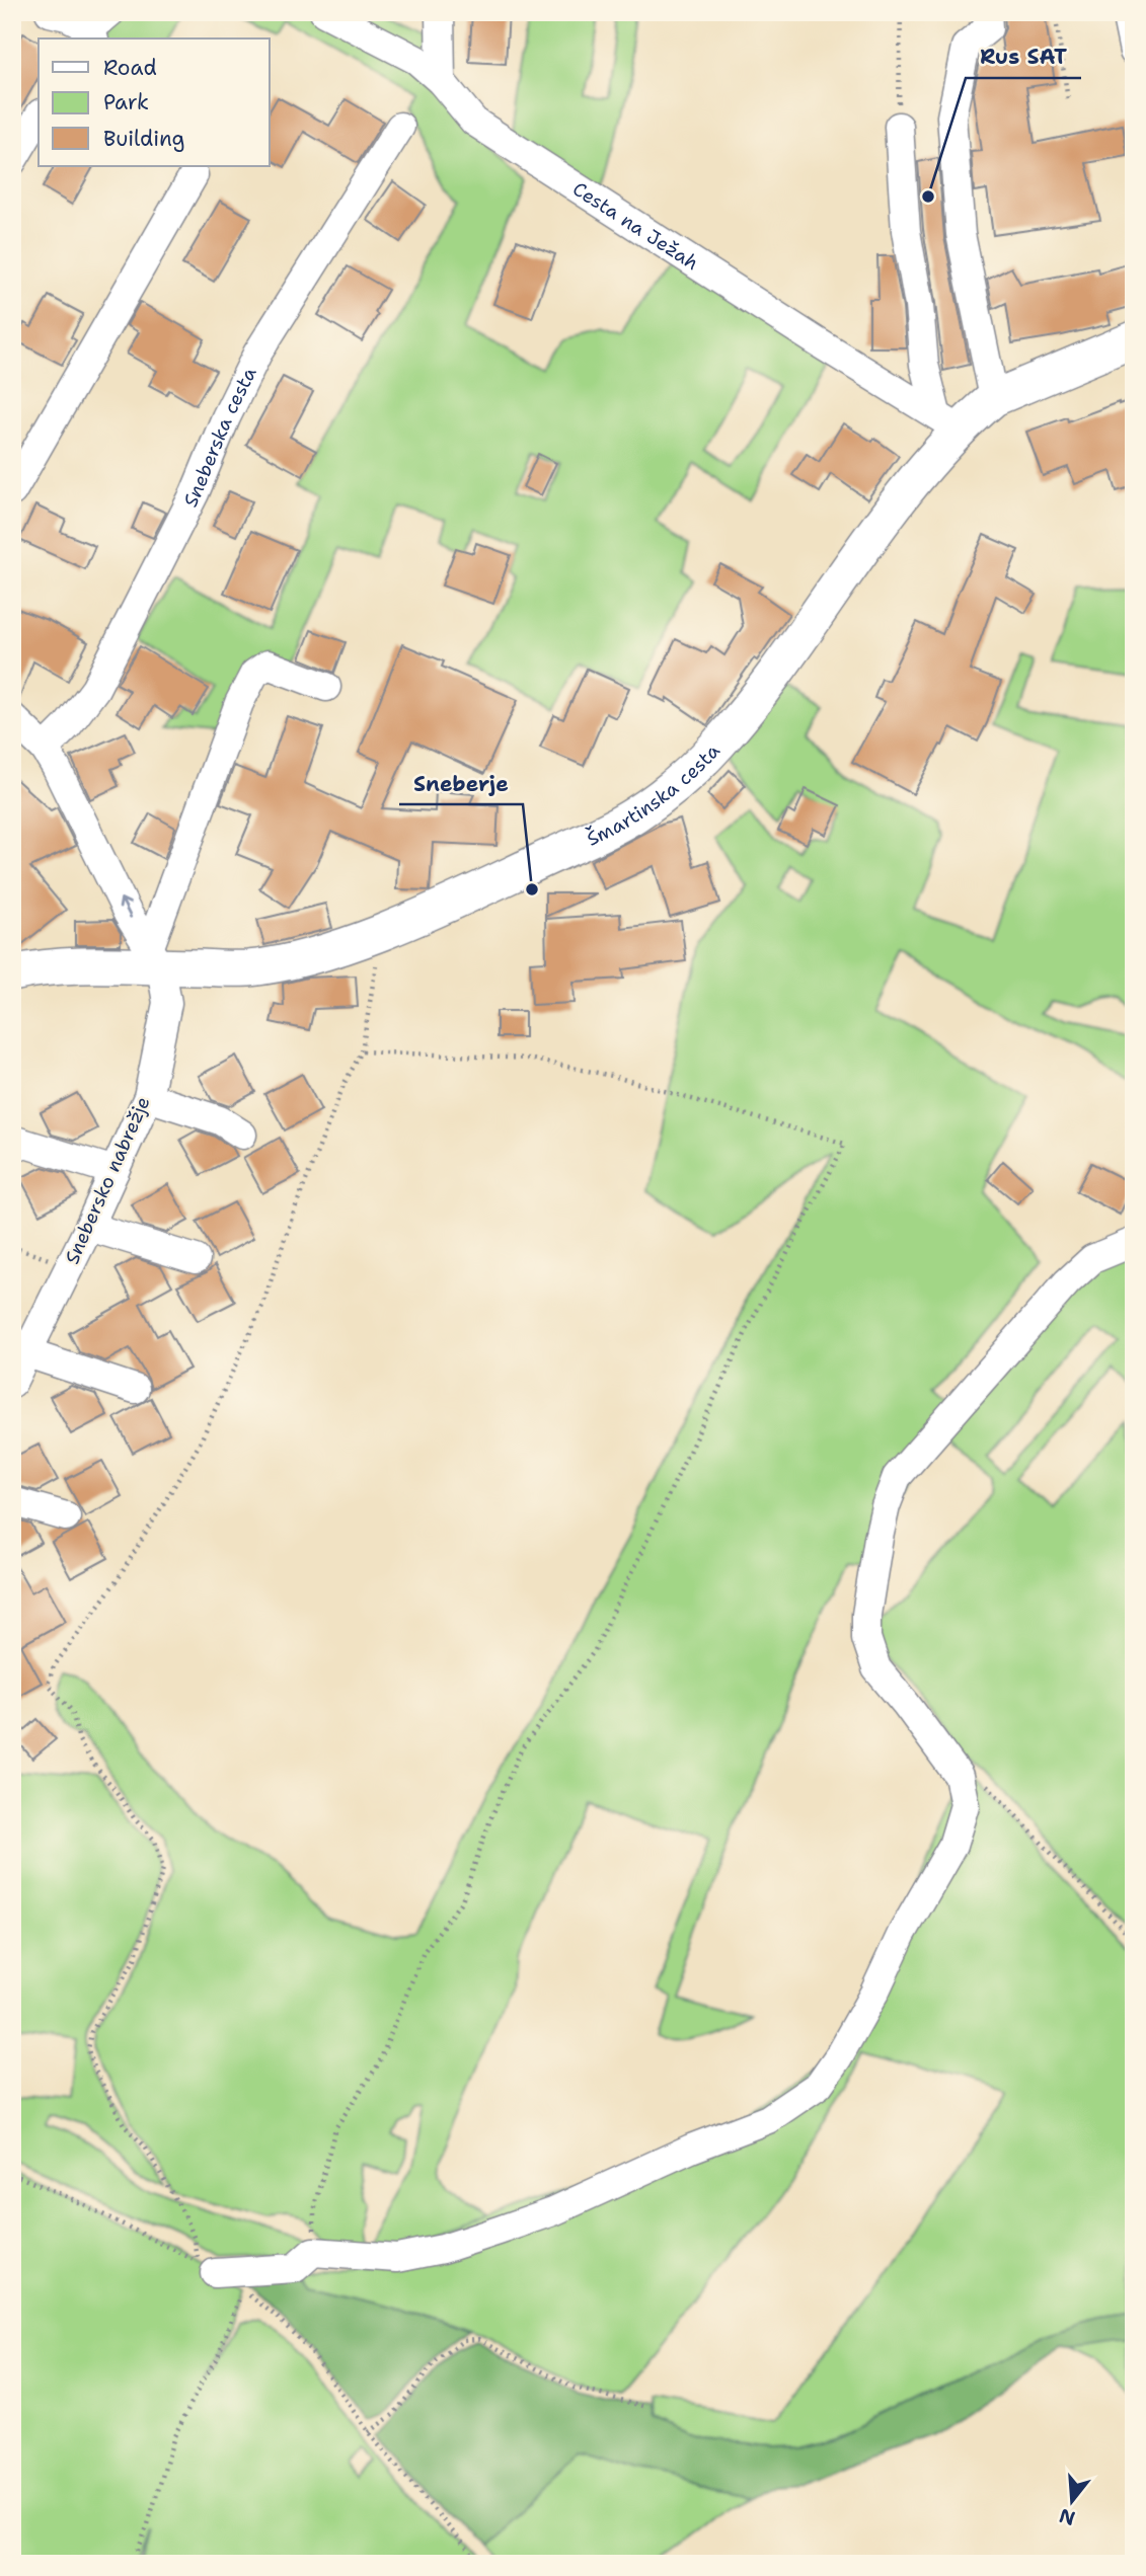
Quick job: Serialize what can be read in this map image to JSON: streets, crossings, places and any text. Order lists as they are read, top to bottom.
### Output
{
  "streets": {
    "main road": ["Šmartinska cesta"],
    "street": ["Cesta na Ježah", "Sneberska cesta", "Snebersko nabrežje"]
  },
  "crossings": [
    ["Cesta na Ježah", "Šmartinska cesta"],
    ["Šmartinska cesta", "Snebersko nabrežje"]
  ],
  "places": ["Rus SAT", "Sneberje"],
  "legend": ["Road", "Park", "Building"],
  "north": "bottom"
}
